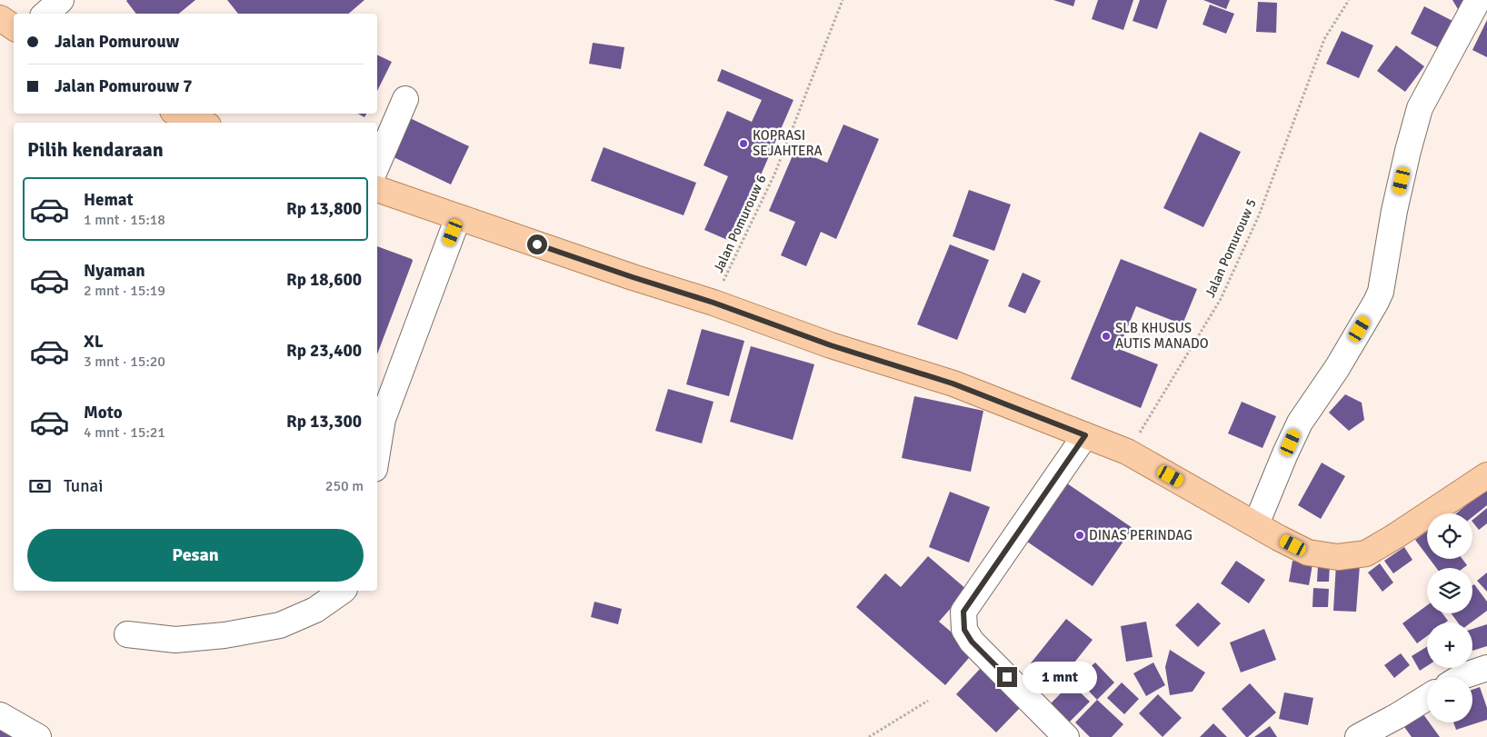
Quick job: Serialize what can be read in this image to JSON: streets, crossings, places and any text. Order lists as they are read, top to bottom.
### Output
{
  "streets": {
    "path": ["Jalan Pomurouw 6", "Jalan Pomurouw 5"]
  },
  "places": ["KOPRASI SEJAHTERA", "SLB KHUSUS AUTIS MANADO", "DINAS PERINDAG"],
  "page": {
    "banner": ["Jalan Pomurouw", "Jalan Pomurouw 7"],
    "heading": "Pilih kendaraan",
    "list": [
      {
        "name": "Hemat",
        "note": "1 mnt · 15:18",
        "value": "Rp 13,800"
      },
      {
        "name": "Nyaman",
        "note": "2 mnt · 15:19",
        "value": "Rp 18,600"
      },
      {
        "name": "XL",
        "note": "3 mnt · 15:20",
        "value": "Rp 23,400"
      },
      {
        "name": "Moto",
        "note": "4 mnt · 15:21",
        "value": "Rp 13,300"
      }
    ],
    "pay": ["Tunai", "250 m"],
    "map_buttons": ["+", "−"],
    "buttons": "Pesan",
    "bubble": "1 mnt"
  }
}
